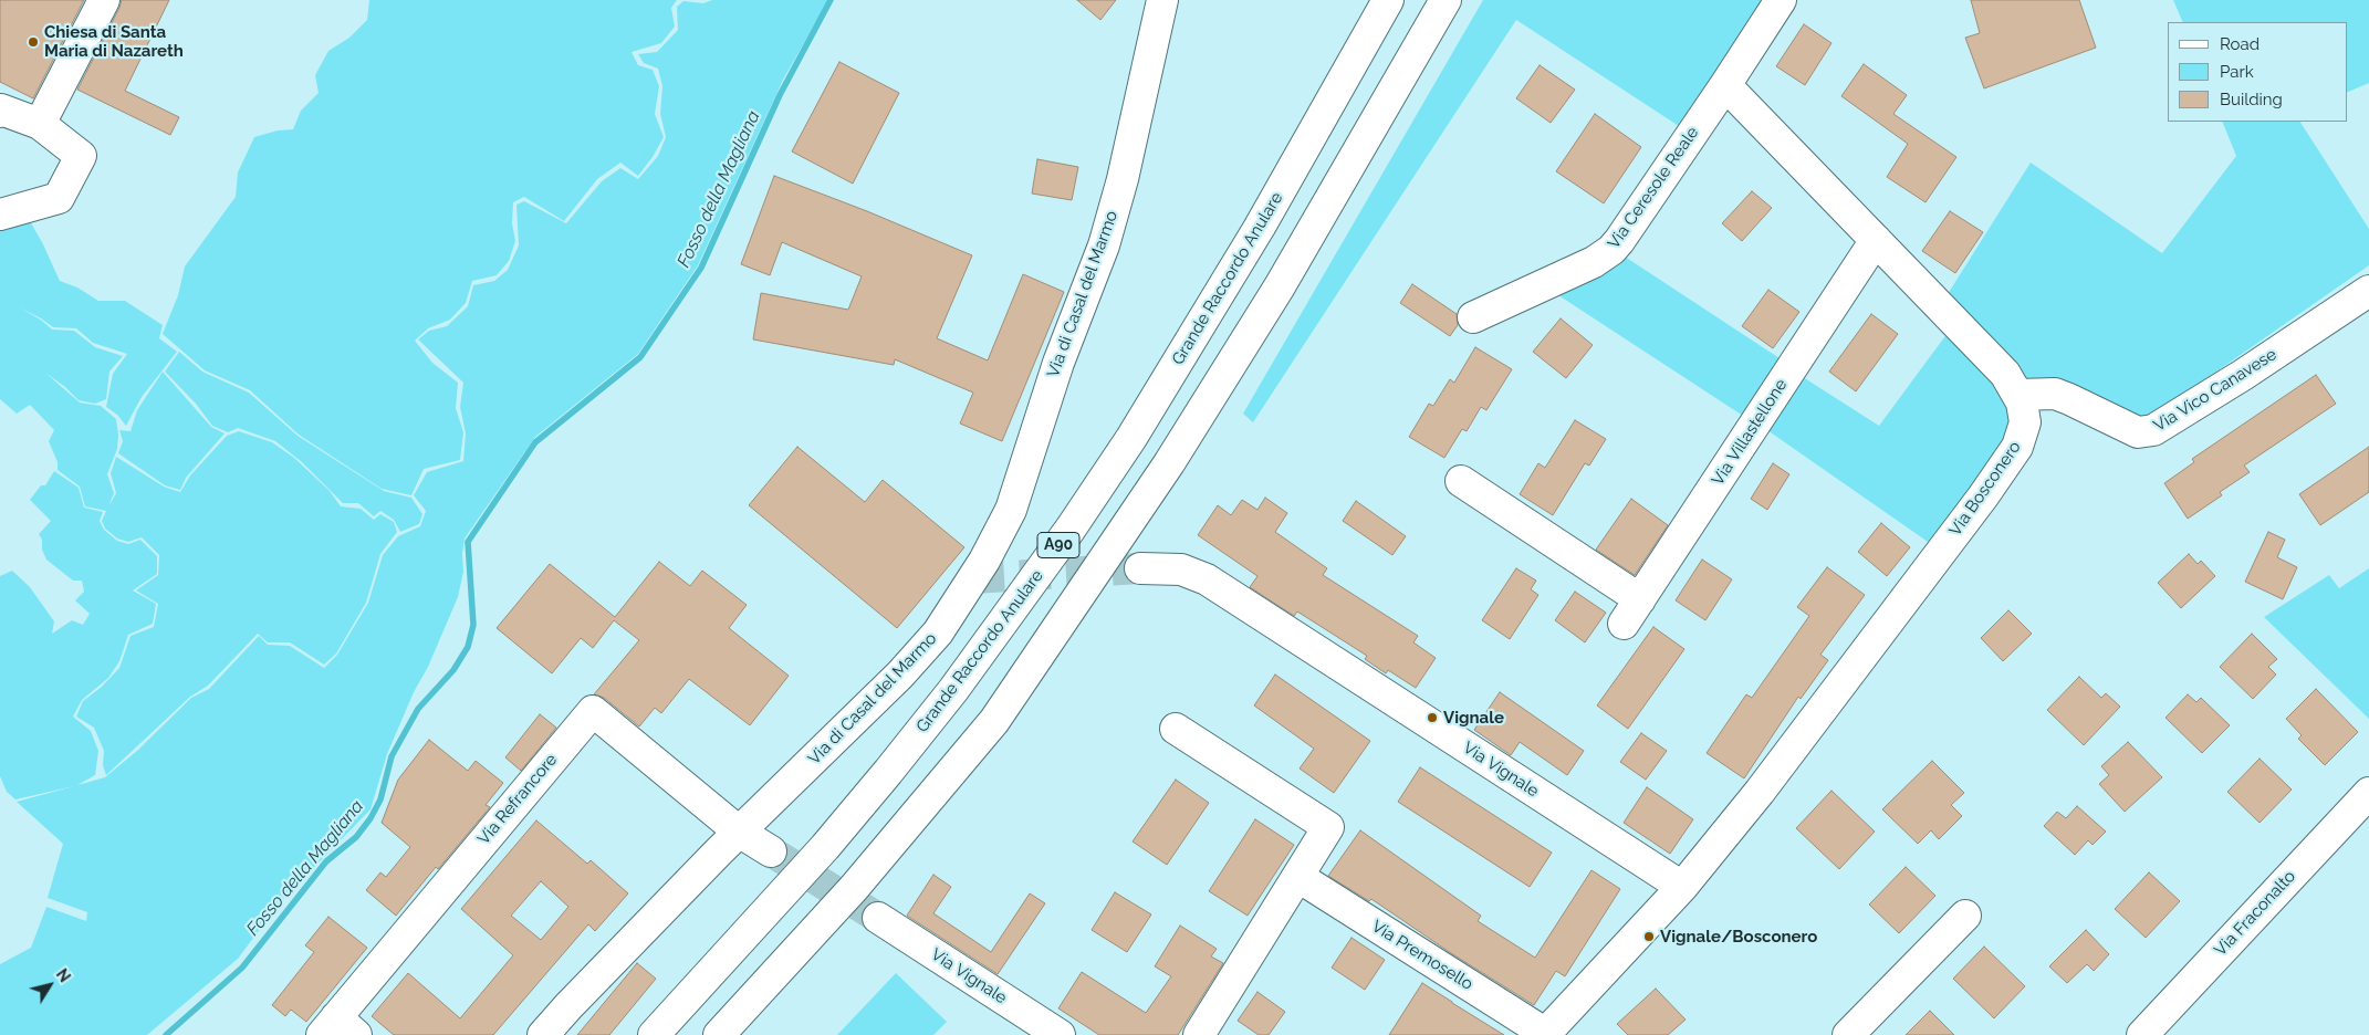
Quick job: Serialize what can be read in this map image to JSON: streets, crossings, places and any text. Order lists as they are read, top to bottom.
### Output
{
  "streets": {
    "main road": [
      "Via Ceresole Reale",
      "Grande Raccordo Anulare",
      "Via di Casal del Marmo",
      "Via Vico Canavese",
      "Via Villastellone",
      "Via Bosconero",
      "A90",
      "Via Vignale",
      "Via Refrancore",
      "Via Fraconalto",
      "Via Premosello"
    ]
  },
  "crossings": [
    ["Via Ceresole Reale", "Via Bosconero"],
    ["Via di Casal del Marmo", "Via Refrancore"],
    ["Via Vico Canavese", "Via Bosconero"],
    ["Via Villastellone", "Via Bosconero"],
    ["Via Bosconero", "Via Vignale"]
  ],
  "water": ["Fosso della Magliana"],
  "places": ["Chiesa di Santa Maria di Nazareth", "Vignale", "Vignale/Bosconero"],
  "legend": ["Road", "Park", "Building"],
  "north": "top right"
}
